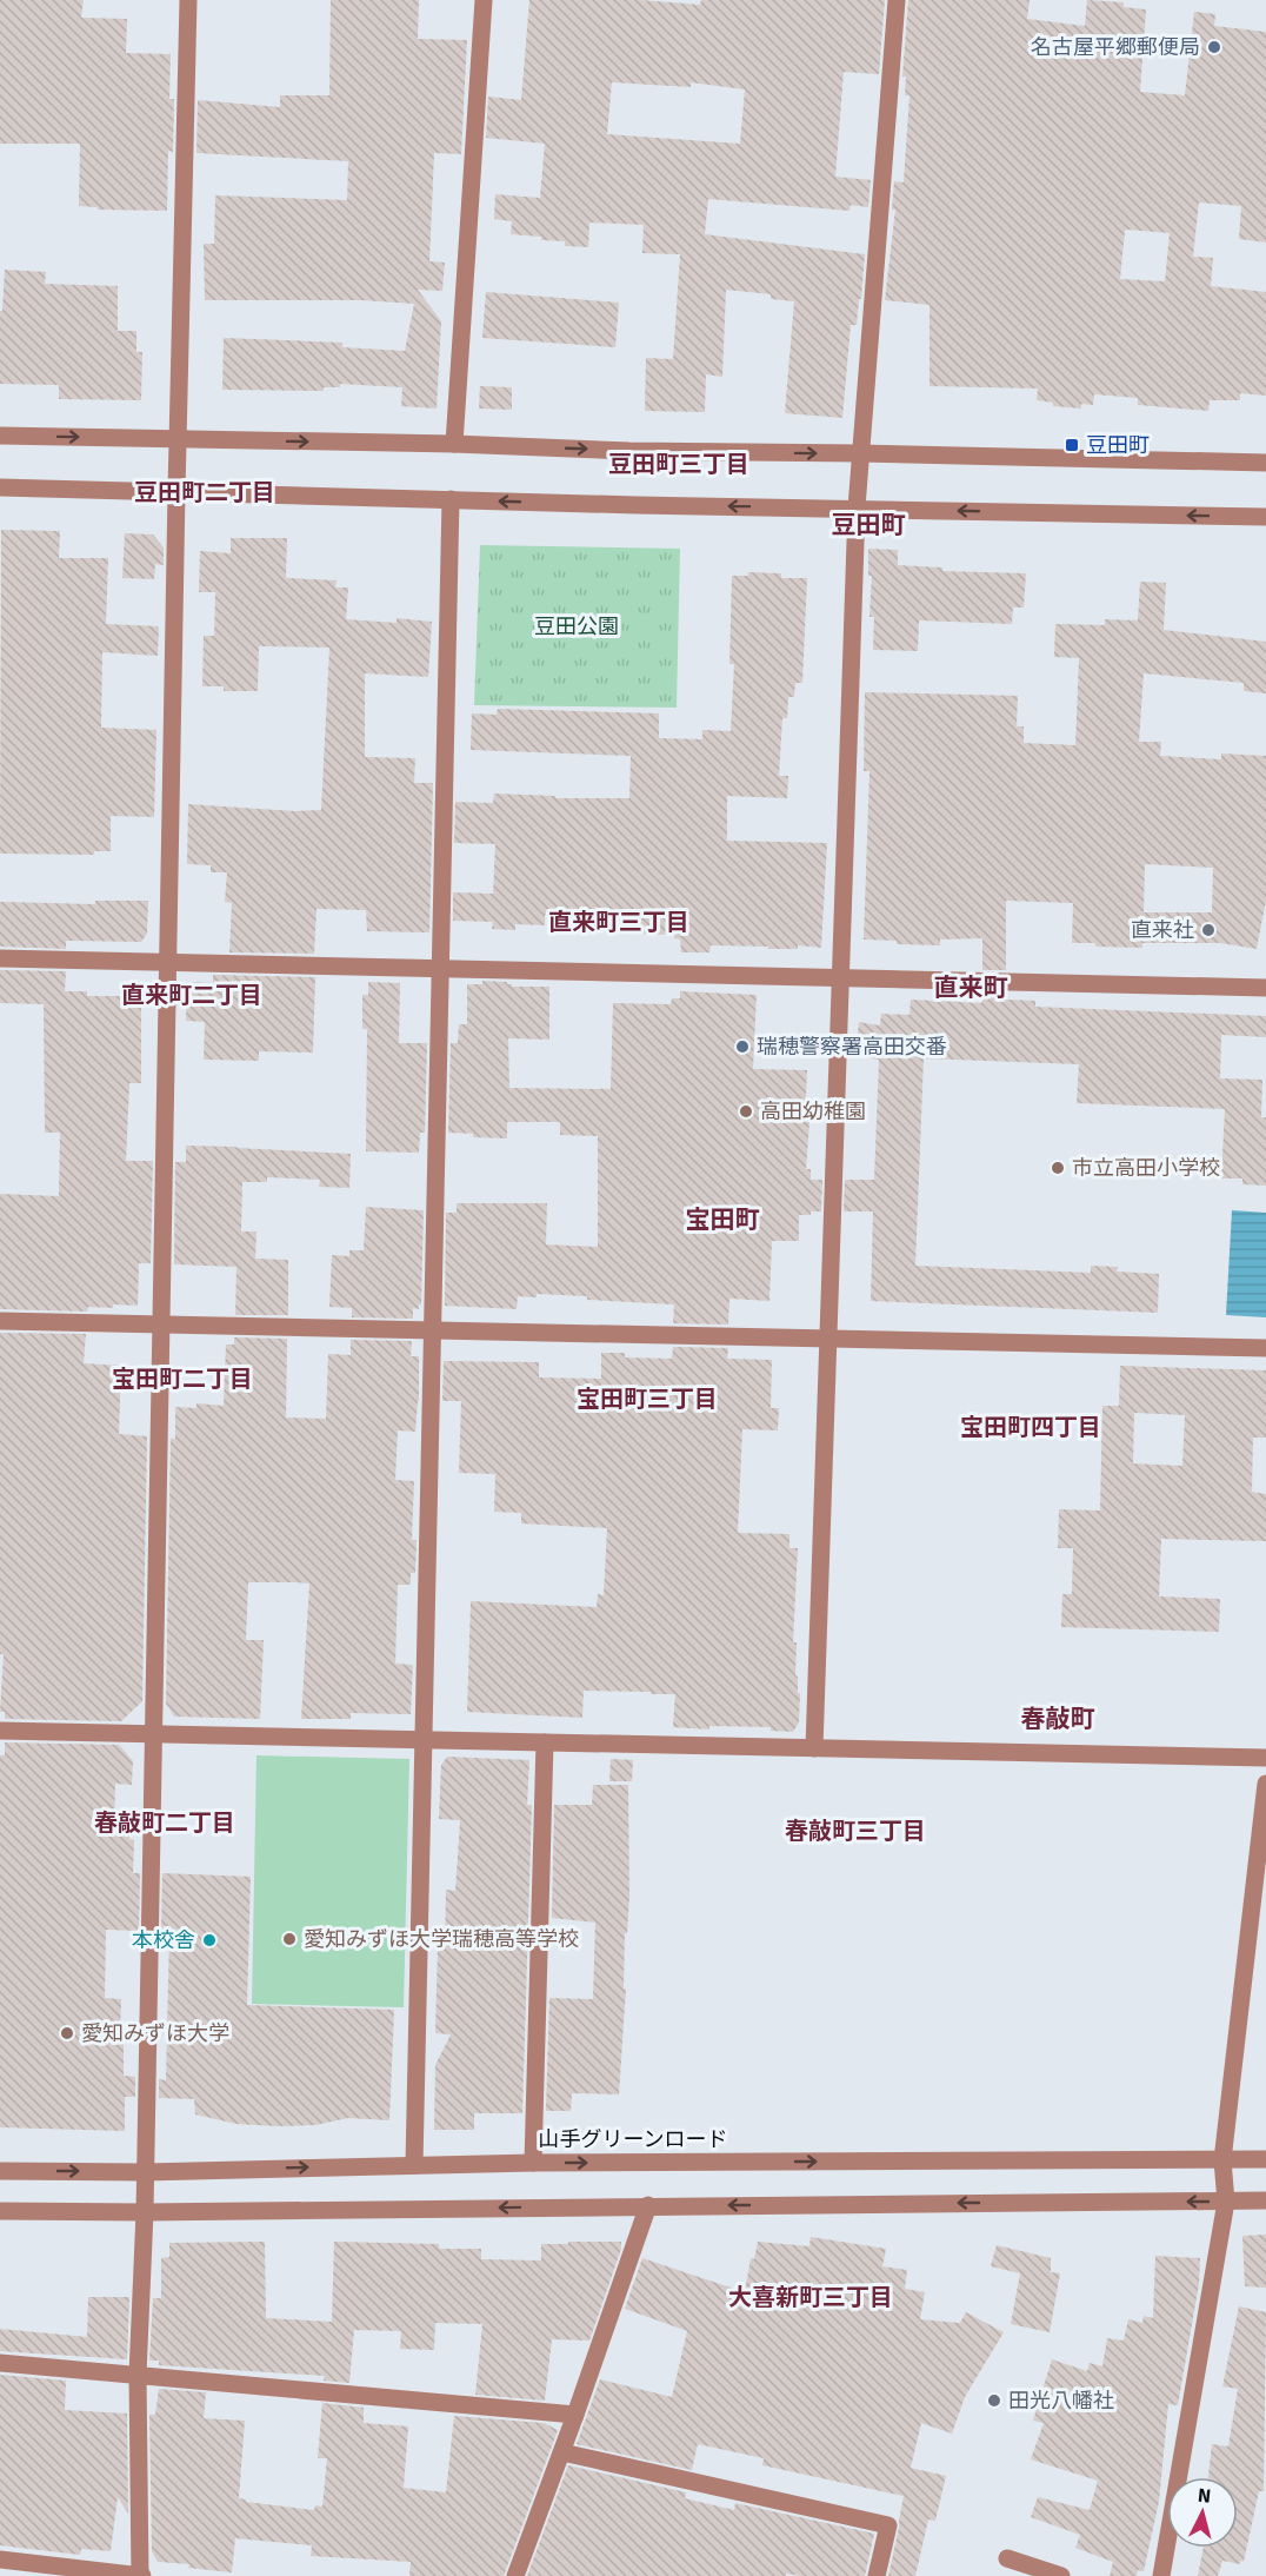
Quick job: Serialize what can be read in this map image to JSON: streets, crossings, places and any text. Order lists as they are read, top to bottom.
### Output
{
  "streets": {
    "street": ["山手グリーンロード"]
  },
  "districts": [
    "豆田町三丁目",
    "豆田町二丁目",
    "豆田町",
    "直来町三丁目",
    "直来町",
    "直来町二丁目",
    "宝田町",
    "宝田町二丁目",
    "宝田町三丁目",
    "宝田町四丁目",
    "春敲町",
    "春敲町二丁目",
    "春敲町三丁目",
    "大喜新町三丁目"
  ],
  "parks": ["豆田公園"],
  "places": {
    "other": [
      "名古屋平郷郵便局",
      "直来社",
      "瑞穂警察署高田交番",
      "高田幼稚園",
      "市立高田小学校",
      "愛知みずほ大学瑞穂高等学校",
      "本校舎",
      "愛知みずほ大学",
      "田光八幡社"
    ],
    "transit": ["豆田町"]
  },
  "north": "top"
}
